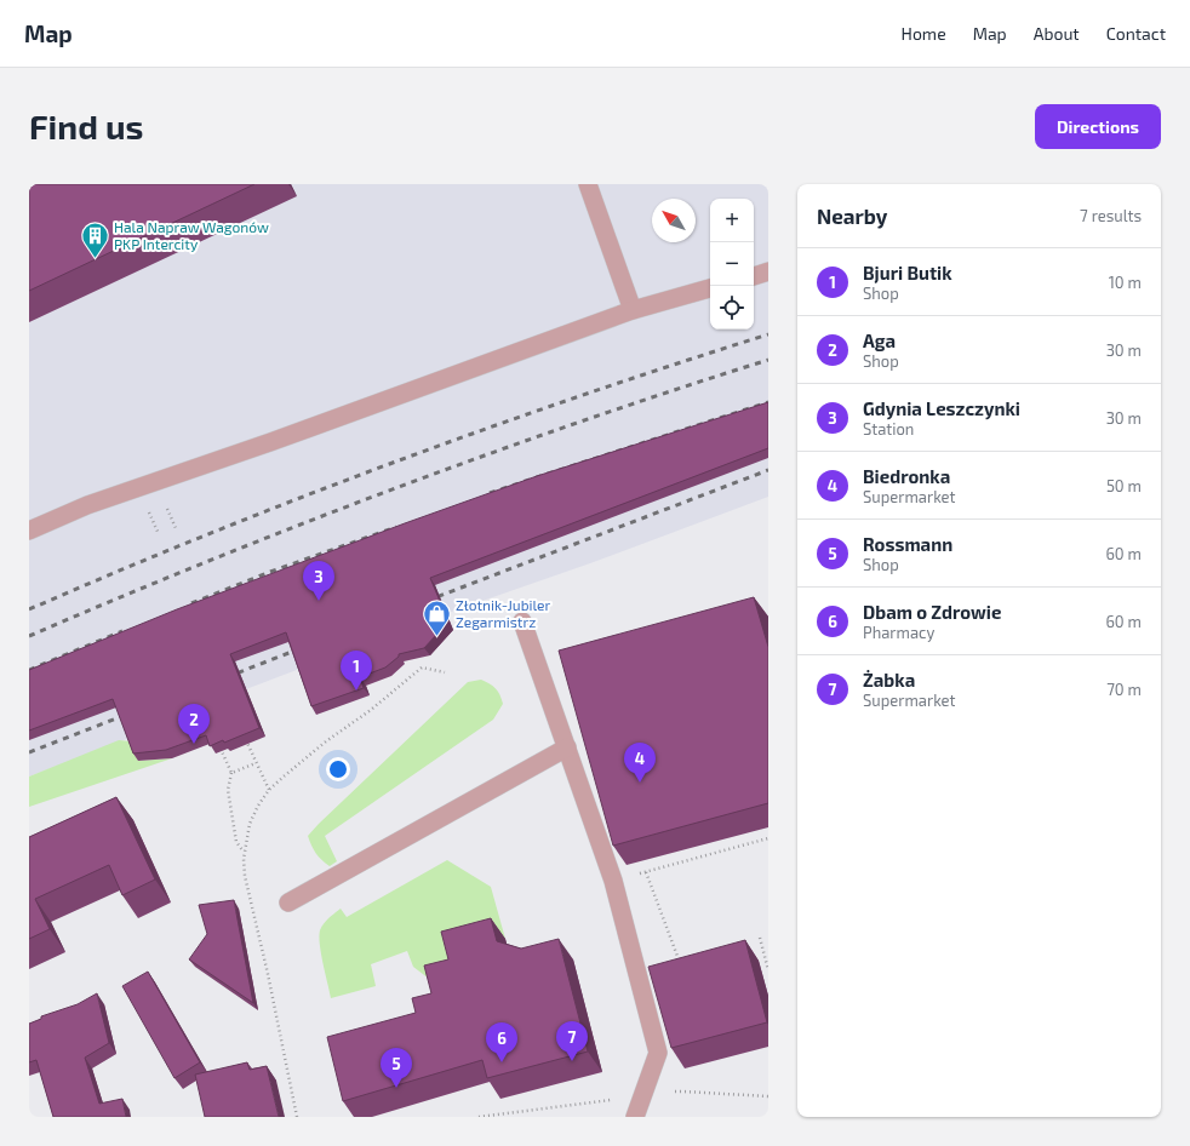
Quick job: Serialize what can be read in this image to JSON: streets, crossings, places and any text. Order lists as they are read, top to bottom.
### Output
{
  "places": {
    "building": ["Hala Napraw Wagonów PKP Intercity"],
    "shop": ["Złotnik-Jubiler Zegarmistrz"]
  },
  "north": "top left",
  "page": {
    "header": "Map",
    "nav": [
      "Home",
      "Map",
      "About",
      "Contact"
    ],
    "buttons": "Directions",
    "title": "Find us",
    "heading": ["Nearby", "7 results"],
    "map_buttons": ["+", "−"],
    "list": [
      {
        "mark": "1",
        "name": "Bjuri Butik",
        "note": "Shop",
        "value": "10 m"
      },
      {
        "mark": "2",
        "name": "Aga",
        "note": "Shop",
        "value": "30 m"
      },
      {
        "mark": "3",
        "name": "Gdynia Leszczynki",
        "note": "Station",
        "value": "30 m"
      },
      {
        "mark": "4",
        "name": "Biedronka",
        "note": "Supermarket",
        "value": "50 m"
      },
      {
        "mark": "5",
        "name": "Rossmann",
        "note": "Shop",
        "value": "60 m"
      },
      {
        "mark": "6",
        "name": "Dbam o Zdrowie",
        "note": "Pharmacy",
        "value": "60 m"
      },
      {
        "mark": "7",
        "name": "Żabka",
        "note": "Supermarket",
        "value": "70 m"
      }
    ],
    "pins": [
      "3",
      "1",
      "2",
      "4",
      "7",
      "6",
      "5"
    ]
  }
}
